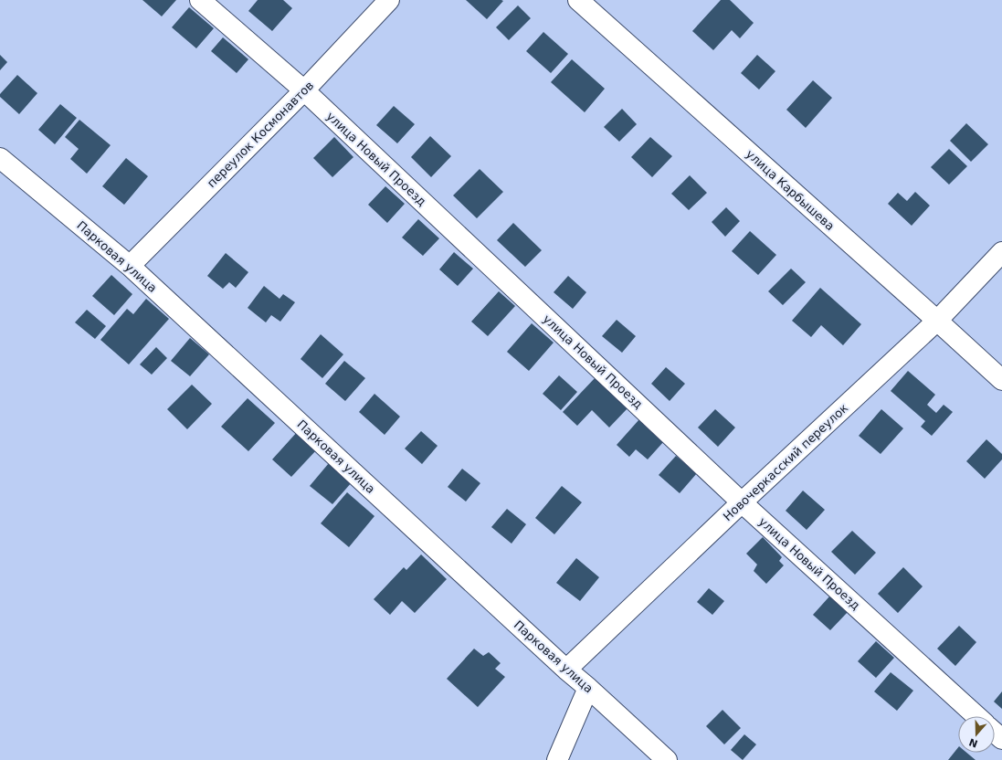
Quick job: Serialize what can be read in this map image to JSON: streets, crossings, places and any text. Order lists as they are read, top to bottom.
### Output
{
  "streets": {
    "street": [
      "переулок Космонавтов",
      "улица Новый Проезд",
      "улица Карбышева",
      "Парковая улица",
      "Новочеркасский переулок"
    ]
  },
  "crossings": [
    ["переулок Космонавтов", "улица Новый Проезд"],
    ["переулок Космонавтов", "Парковая улица"],
    ["улица Новый Проезд", "Новочеркасский переулок"],
    ["улица Карбышева", "Новочеркасский переулок"],
    ["Парковая улица", "Новочеркасский переулок"]
  ],
  "north": "bottom"
}
